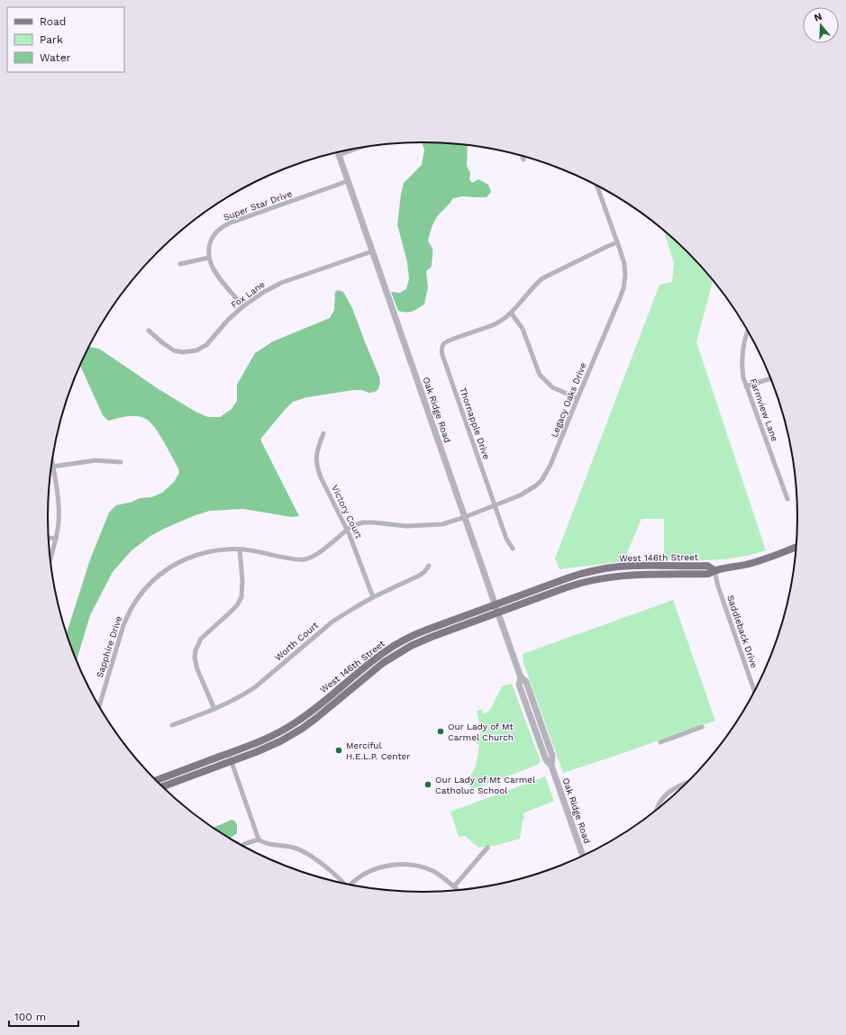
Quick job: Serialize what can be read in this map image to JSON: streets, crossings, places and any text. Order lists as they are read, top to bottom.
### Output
{
  "streets": {
    "main road": ["West 146th Street"],
    "street": [
      "Super Star Drive",
      "Fox Lane",
      "Legacy Oaks Drive",
      "Oak Ridge Road",
      "Farmview Lane",
      "Thornapple Drive",
      "Victory Court",
      "Saddleback Drive",
      "Worth Court",
      "Sapphire Drive"
    ]
  },
  "crossings": [
    ["Super Star Drive", "Oak Ridge Road"],
    ["Fox Lane", "Oak Ridge Road"],
    ["Legacy Oaks Drive", "Oak Ridge Road"],
    ["Legacy Oaks Drive", "Thornapple Drive"],
    ["Legacy Oaks Drive", "Sapphire Drive"],
    ["Oak Ridge Road", "West 146th Street"],
    ["Oak Ridge Road", "Sapphire Drive"],
    ["Victory Court", "Worth Court"],
    ["Victory Court", "Sapphire Drive"],
    ["West 146th Street", "Saddleback Drive"]
  ],
  "places": ["Our Lady of Mt Carmel Church", "Merciful H.E.L.P. Center", "Our Lady of Mt Carmel Catholuc School"],
  "legend": ["Road", "Park", "Water"],
  "scale_bar": "100 m",
  "north": "top"
}
